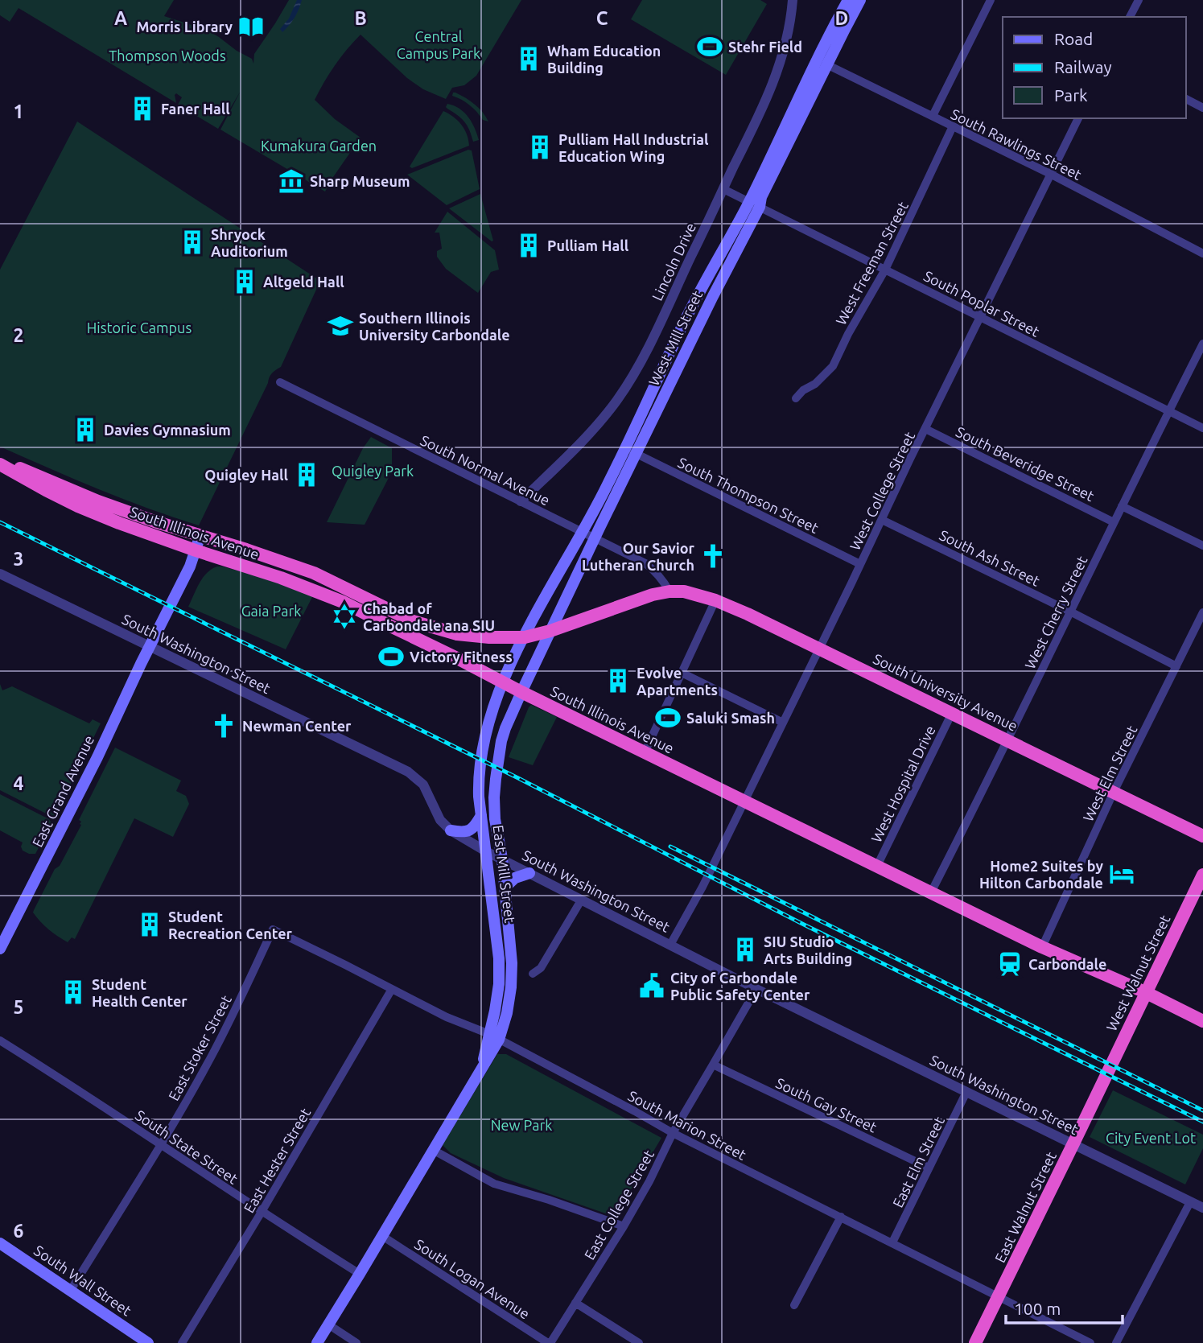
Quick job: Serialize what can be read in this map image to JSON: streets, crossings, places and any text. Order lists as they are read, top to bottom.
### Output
{
  "streets": {
    "highway": [
      "South Illinois Avenue",
      "South University Avenue",
      "West Walnut Street",
      "East Walnut Street"
    ],
    "main road": [
      "West Mill Street",
      "East Grand Avenue",
      "East Mill Street",
      "South Wall Street"
    ],
    "street": [
      "South Rawlings Street",
      "Lincoln Drive",
      "West Freeman Street",
      "South Poplar Street",
      "South Beveridge Street",
      "South Normal Avenue",
      "West College Street",
      "South Thompson Street",
      "South Ash Street",
      "West Cherry Street",
      "South Washington Street",
      "West Elm Street",
      "West Hospital Drive",
      "East Stoker Street",
      "South Gay Street",
      "South Marion Street",
      "South State Street",
      "East Hester Street",
      "East Elm Street",
      "East College Street",
      "South Logan Avenue"
    ]
  },
  "crossings": [
    ["South Rawlings Street", "West Freeman Street"],
    ["South Rawlings Street", "West Mill Street"],
    ["South Rawlings Street", "West College Street"],
    ["Lincoln Drive", "South Poplar Street"],
    ["Lincoln Drive", "South Normal Avenue"],
    ["West Freeman Street", "South Poplar Street"],
    ["South Poplar Street", "West Mill Street"],
    ["South Poplar Street", "West College Street"],
    ["South Poplar Street", "West Cherry Street"],
    ["West Mill Street", "South Normal Avenue"],
    ["West Mill Street", "South Thompson Street"],
    ["West Mill Street", "South Illinois Avenue"],
    ["West Mill Street", "East Mill Street"],
    ["South Beveridge Street", "West College Street"],
    ["South Beveridge Street", "West Cherry Street"],
    ["South Normal Avenue", "South Illinois Avenue"],
    ["South Normal Avenue", "South University Avenue"],
    ["West College Street", "South Thompson Street"],
    ["West College Street", "South Illinois Avenue"],
    ["West College Street", "South Ash Street"],
    ["West College Street", "South Washington Street"],
    ["West College Street", "South University Avenue"],
    ["South Illinois Avenue", "West Cherry Street"],
    ["South Illinois Avenue", "South University Avenue"],
    ["South Illinois Avenue", "West Elm Street"],
    ["South Illinois Avenue", "West Hospital Drive"],
    ["South Illinois Avenue", "East Grand Avenue"],
    ["South Illinois Avenue", "East Mill Street"],
    ["South Illinois Avenue", "West Walnut Street"],
    ["South Ash Street", "West Cherry Street"],
    ["South Ash Street", "West Elm Street"],
    ["West Cherry Street", "South University Avenue"],
    ["South Washington Street", "East Grand Avenue"],
    ["South Washington Street", "East Mill Street"],
    ["South Washington Street", "East Elm Street"],
    ["South Washington Street", "East College Street"],
    ["South Washington Street", "East Walnut Street"],
    ["South University Avenue", "West Elm Street"],
    ["South University Avenue", "West Hospital Drive"],
    ["East Mill Street", "South Marion Street"],
    ["East Mill Street", "South State Street"],
    ["East Mill Street", "South Logan Avenue"],
    ["West Walnut Street", "East Walnut Street"],
    ["East Stoker Street", "South Marion Street"],
    ["East Stoker Street", "South State Street"],
    ["East Stoker Street", "South Wall Street"],
    ["South Gay Street", "East Elm Street"],
    ["South Gay Street", "East College Street"],
    ["South Marion Street", "East Hester Street"],
    ["South Marion Street", "East Elm Street"],
    ["South Marion Street", "East College Street"],
    ["South Marion Street", "East Walnut Street"],
    ["South State Street", "East Hester Street"],
    ["East College Street", "South Logan Avenue"]
  ],
  "parks": [
    "Central Campus Park",
    "Thompson Woods",
    "Kumakura Garden",
    "Historic Campus",
    "Quigley Park",
    "Gaia Park",
    "New Park",
    "City Event Lot"
  ],
  "places": {
    "library": ["Morris Library"],
    "sports": ["Stehr Field", "Victory Fitness", "Saluki Smash"],
    "building": [
      "Wham Education Building",
      "Faner Hall",
      "Pulliam Hall Industrial Education Wing",
      "Shryock Auditorium",
      "Pulliam Hall",
      "Altgeld Hall",
      "Davies Gymnasium",
      "Quigley Hall",
      "Evolve Apartments",
      "Student Recreation Center",
      "SIU Studio Arts Building",
      "Student Health Center"
    ],
    "museum": ["Sharp Museum"],
    "school or university": ["Southern Illinois University Carbondale"],
    "church": ["Our Savior Lutheran Church", "Newman Center"],
    "synagogue": ["Chabad of Carbondale ana SIU"],
    "hotel": ["Home2 Suites by Hilton Carbondale"],
    "station": ["Carbondale"],
    "public building": ["City of Carbondale Public Safety Center"]
  },
  "legend": ["Road", "Railway", "Park"],
  "scale_bar": "100 m",
  "grid": {
    "columns": [
      "A",
      "B",
      "C",
      "D"
    ],
    "rows": [
      "1",
      "2",
      "3",
      "4",
      "5",
      "6"
    ]
  }
}
